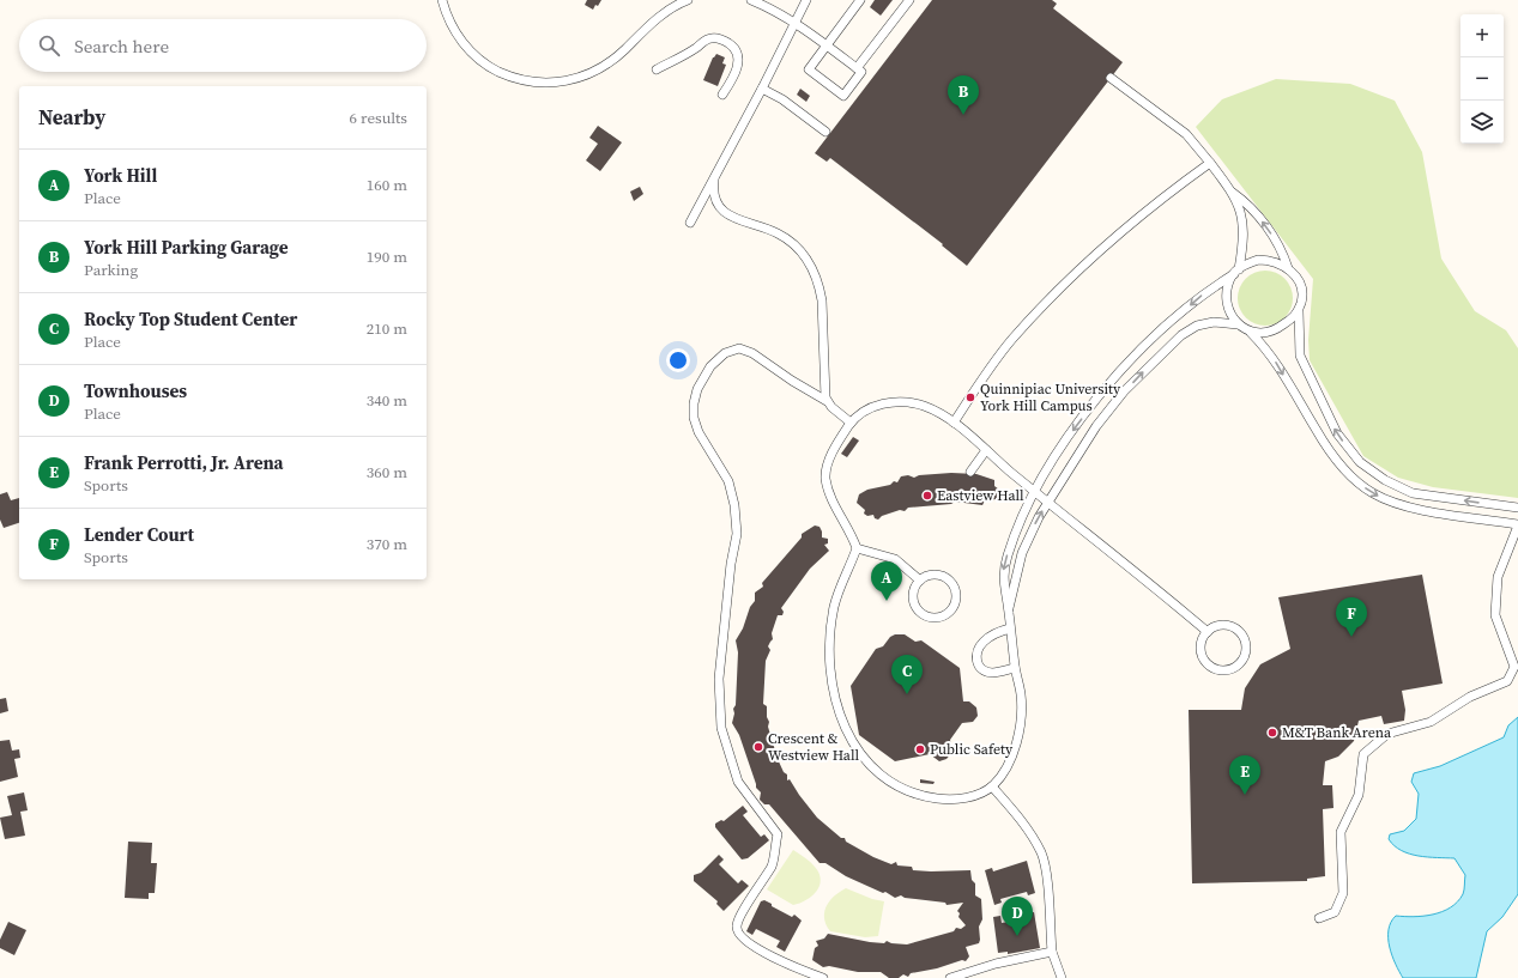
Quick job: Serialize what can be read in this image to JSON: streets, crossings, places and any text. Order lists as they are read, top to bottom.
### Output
{
  "places": [
    "Quinnipiac University York Hill Campus",
    "Eastview Hall",
    "M&T Bank Arena",
    "Crescent & Westview Hall",
    "Public Safety"
  ],
  "page": {
    "map_buttons": ["+", "−"],
    "search": "Search here",
    "pins": [
      "B",
      "A",
      "F",
      "C",
      "E",
      "D"
    ],
    "heading": ["Nearby", "6 results"],
    "list": [
      {
        "mark": "A",
        "name": "York Hill",
        "note": "Place",
        "value": "160 m"
      },
      {
        "mark": "B",
        "name": "York Hill Parking Garage",
        "note": "Parking",
        "value": "190 m"
      },
      {
        "mark": "C",
        "name": "Rocky Top Student Center",
        "note": "Place",
        "value": "210 m"
      },
      {
        "mark": "D",
        "name": "Townhouses",
        "note": "Place",
        "value": "340 m"
      },
      {
        "mark": "E",
        "name": "Frank Perrotti, Jr. Arena",
        "note": "Sports",
        "value": "360 m"
      },
      {
        "mark": "F",
        "name": "Lender Court",
        "note": "Sports",
        "value": "370 m"
      }
    ]
  }
}
